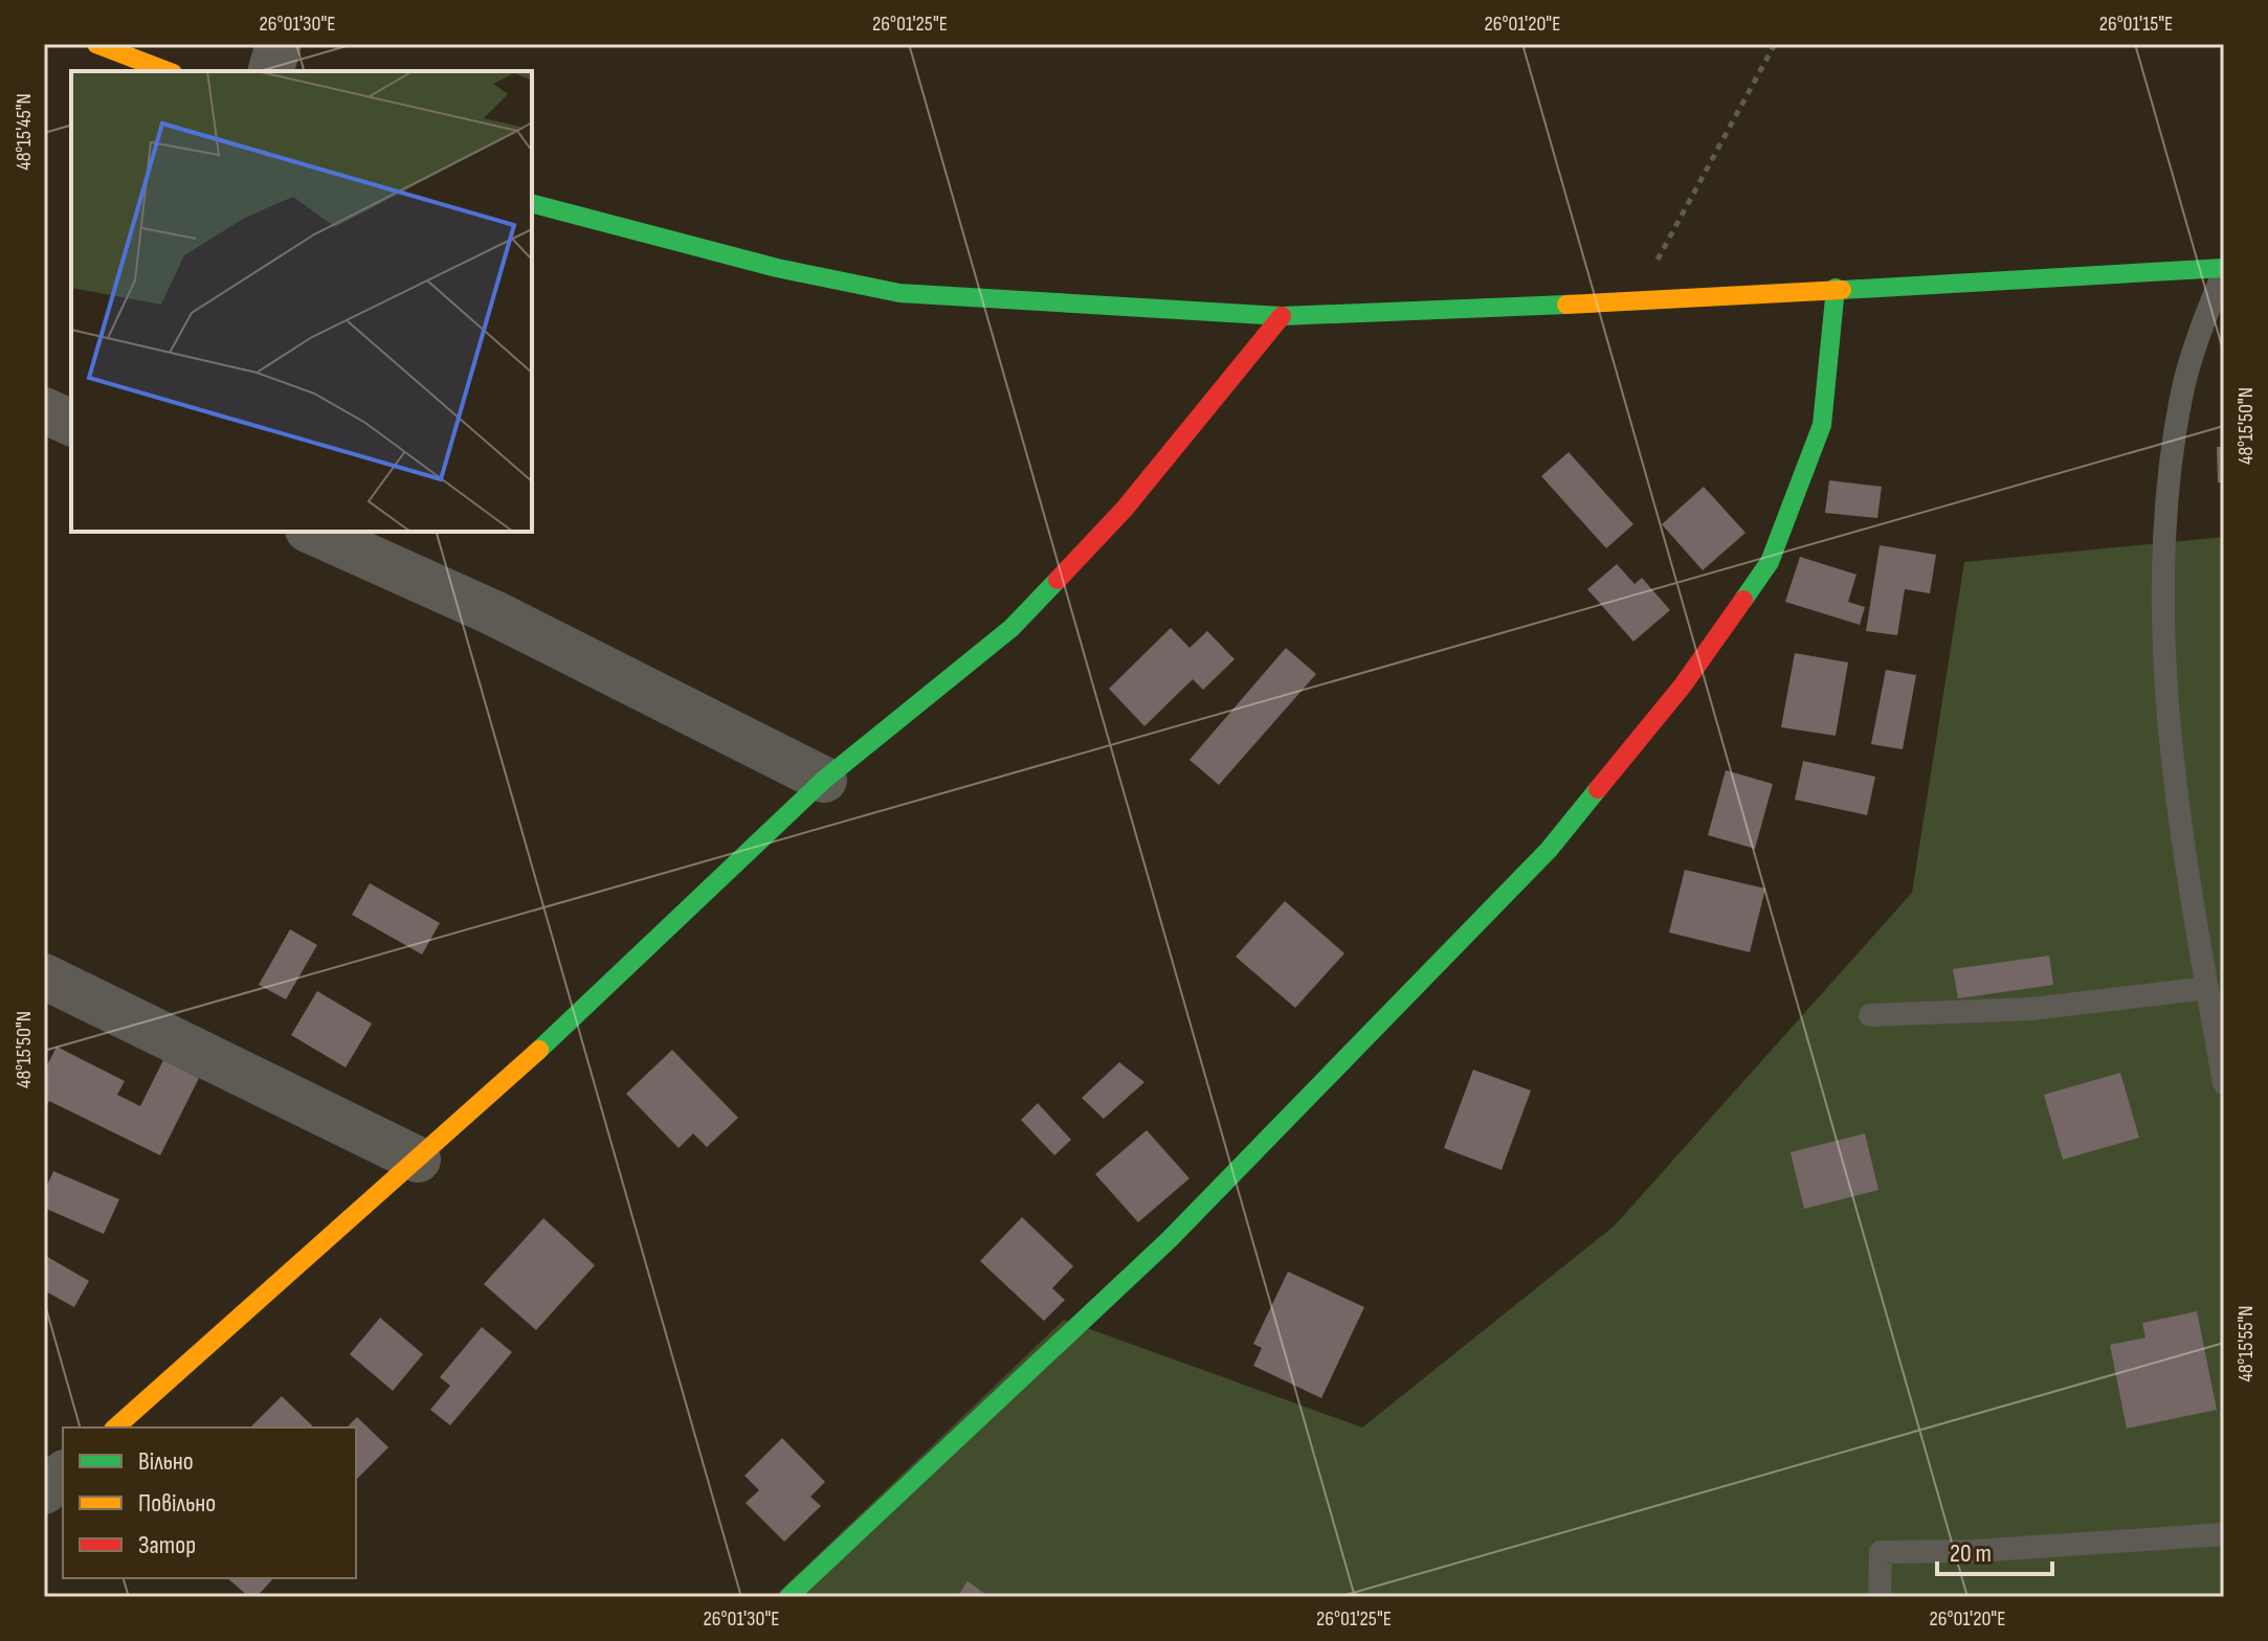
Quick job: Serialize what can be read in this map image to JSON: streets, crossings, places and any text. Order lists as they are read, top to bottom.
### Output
{
  "legend": ["Вільно", "Повільно", "Затор"],
  "scale_bar": "20 m",
  "coordinates": [
    "26°01'30\"E",
    "26°01'25\"E",
    "26°01'20\"E",
    "26°01'15\"E",
    "48°15'45\"N",
    "48°15'50\"N",
    "48°15'55\"N"
  ]
}
